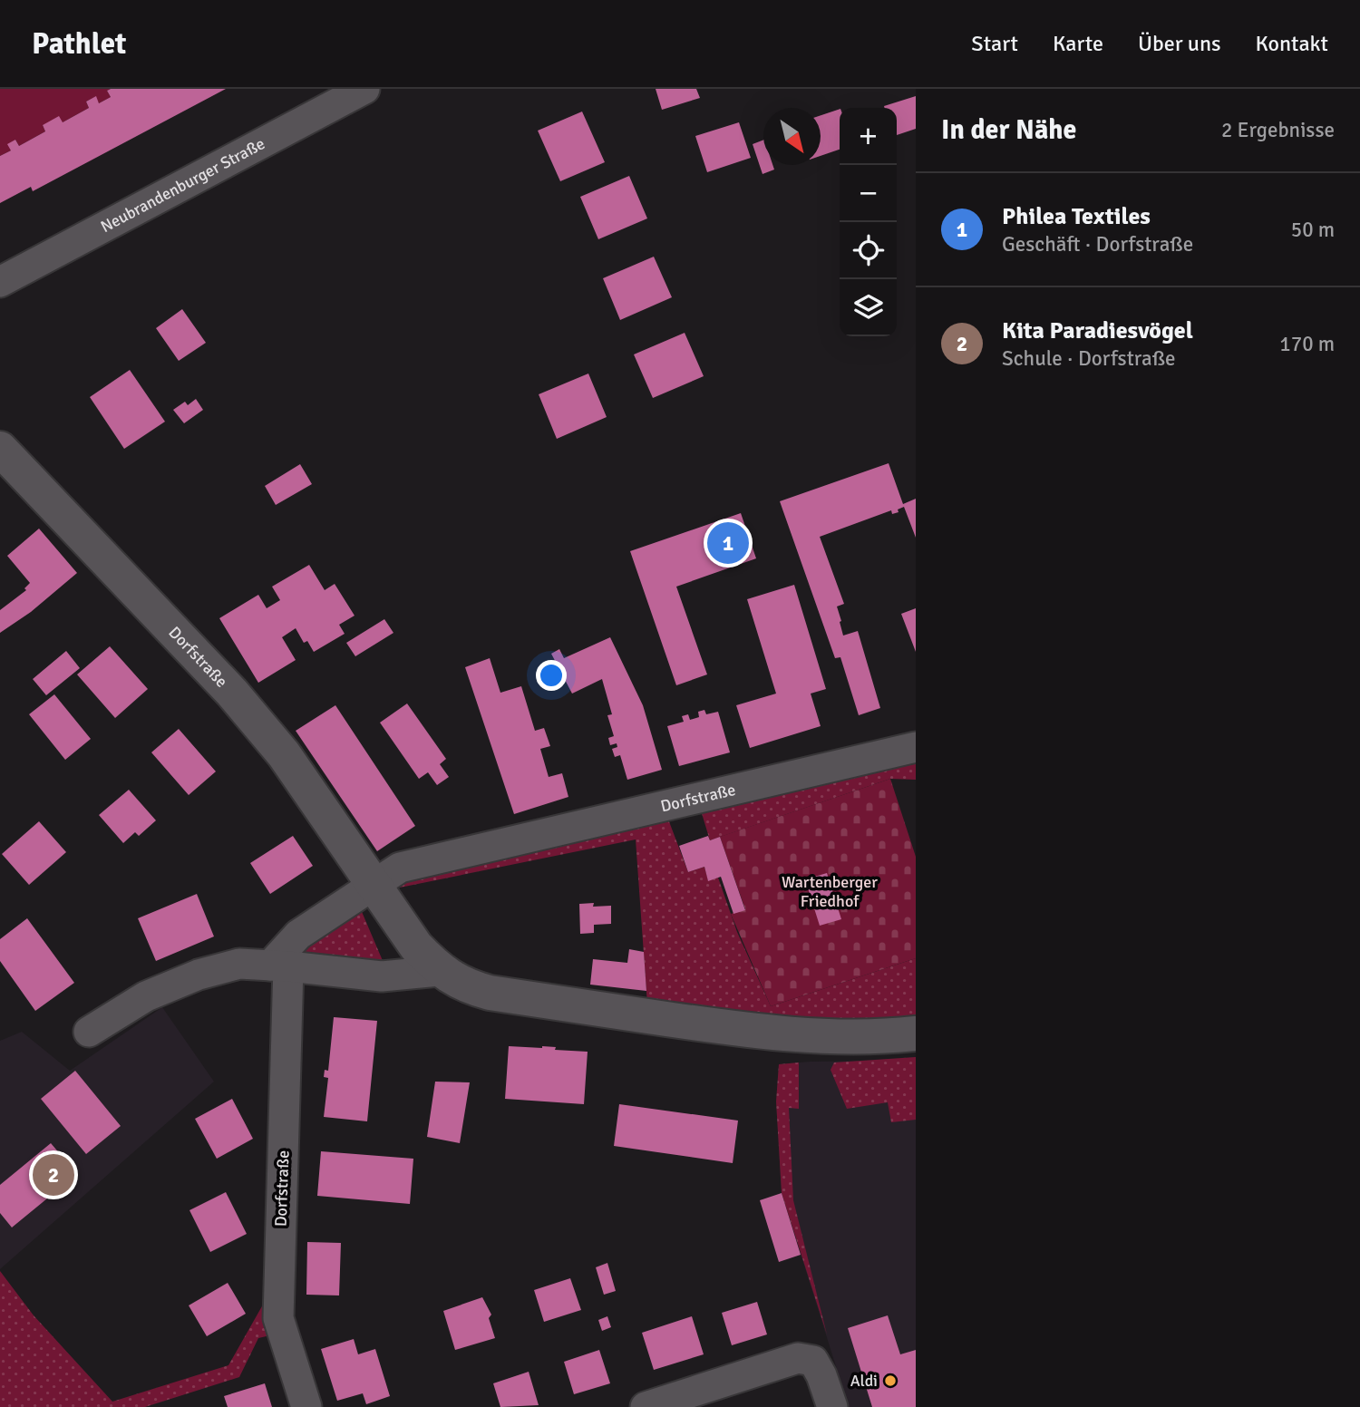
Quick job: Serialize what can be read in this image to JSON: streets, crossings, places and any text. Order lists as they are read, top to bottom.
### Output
{
  "streets": {
    "main road": ["Dorfstraße"],
    "street": ["Neubrandenburger Straße"]
  },
  "parks": ["Wartenberger Friedhof"],
  "places": ["Aldi"],
  "north": "bottom right",
  "page": {
    "header": "Pathlet",
    "nav": [
      "Start",
      "Karte",
      "Über uns",
      "Kontakt"
    ],
    "heading": ["In der Nähe", "2 Ergebnisse"],
    "map_buttons": ["+", "−"],
    "list": [
      {
        "mark": "1",
        "name": "Philea Textiles",
        "note": "Geschäft · Dorfstraße",
        "value": "50 m"
      },
      {
        "mark": "2",
        "name": "Kita Paradiesvögel",
        "note": "Schule · Dorfstraße",
        "value": "170 m"
      }
    ],
    "pins": ["1", "2"]
  }
}
